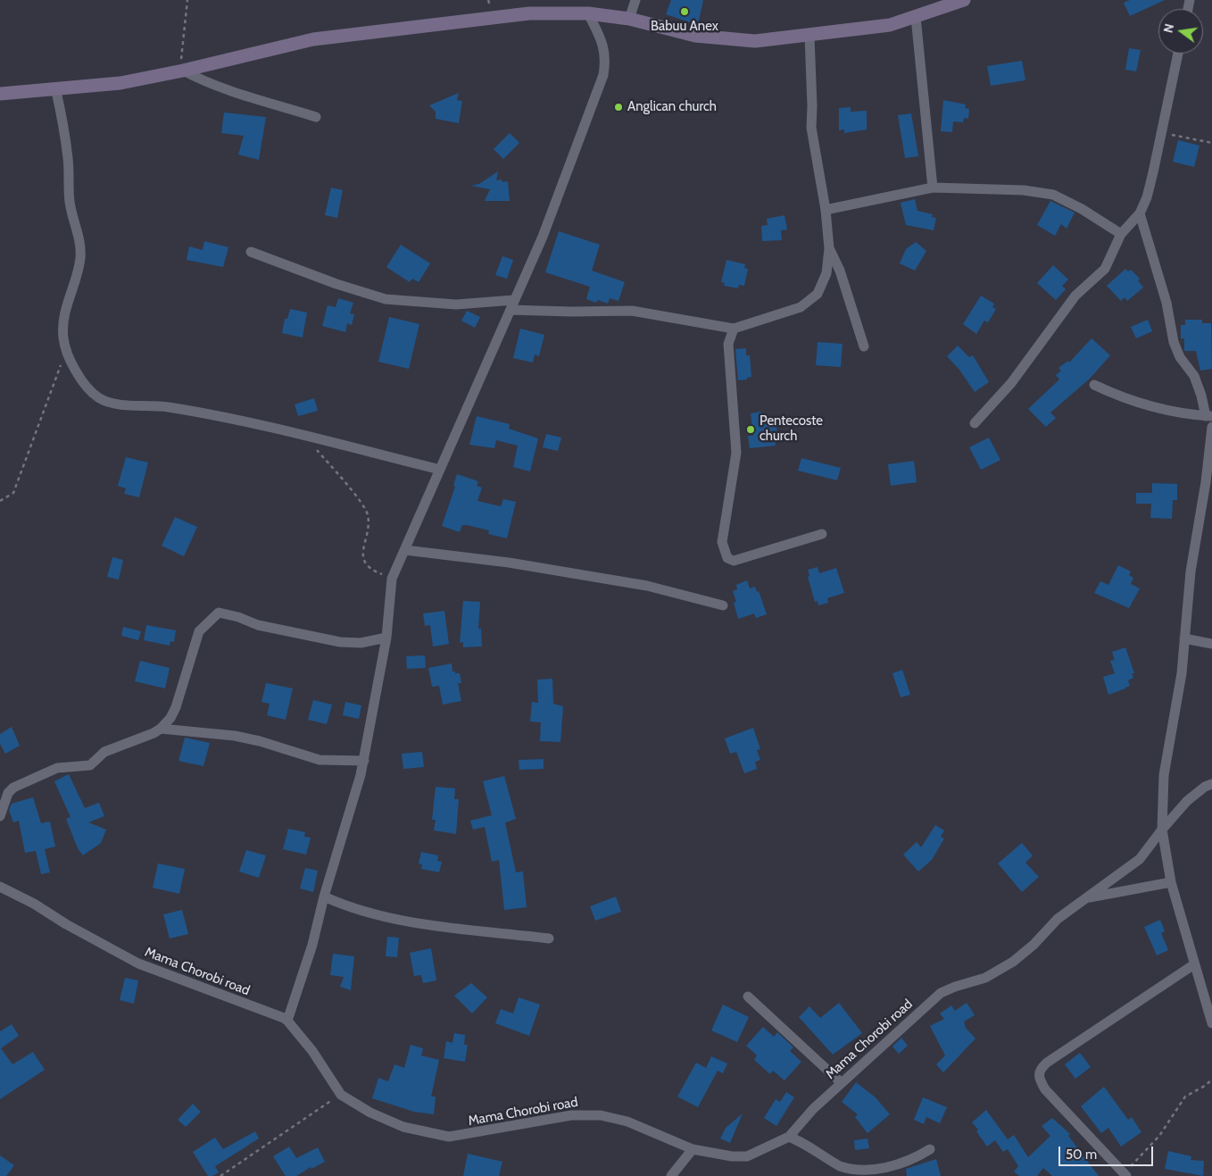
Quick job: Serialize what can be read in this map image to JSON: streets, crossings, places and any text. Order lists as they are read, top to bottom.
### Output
{
  "streets": {
    "street": ["Mama Chorobi road"]
  },
  "places": ["Babuu Anex", "Anglican church", "Pentecoste church"],
  "scale_bar": "50 m",
  "north": "left"
}
